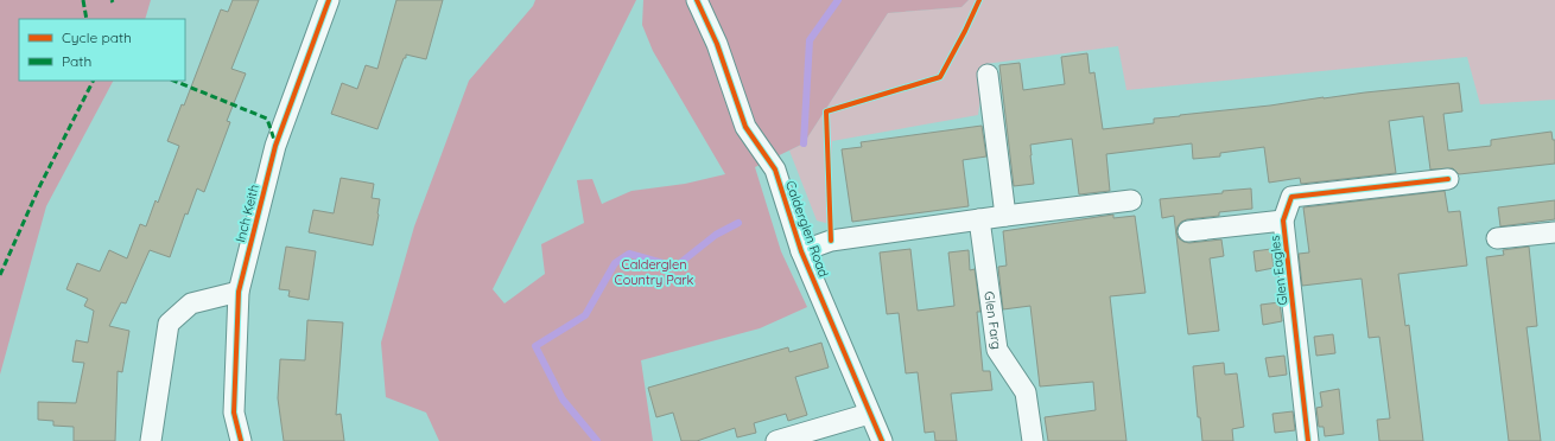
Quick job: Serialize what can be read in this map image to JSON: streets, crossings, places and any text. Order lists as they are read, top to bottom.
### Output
{
  "streets": {
    "street": [
      "Inch Keith",
      "Calderglen Road",
      "Glen Eagles",
      "Glen Farg"
    ]
  },
  "parks": ["Calderglen Country Park"],
  "legend": ["Cycle path", "Path"]
}
